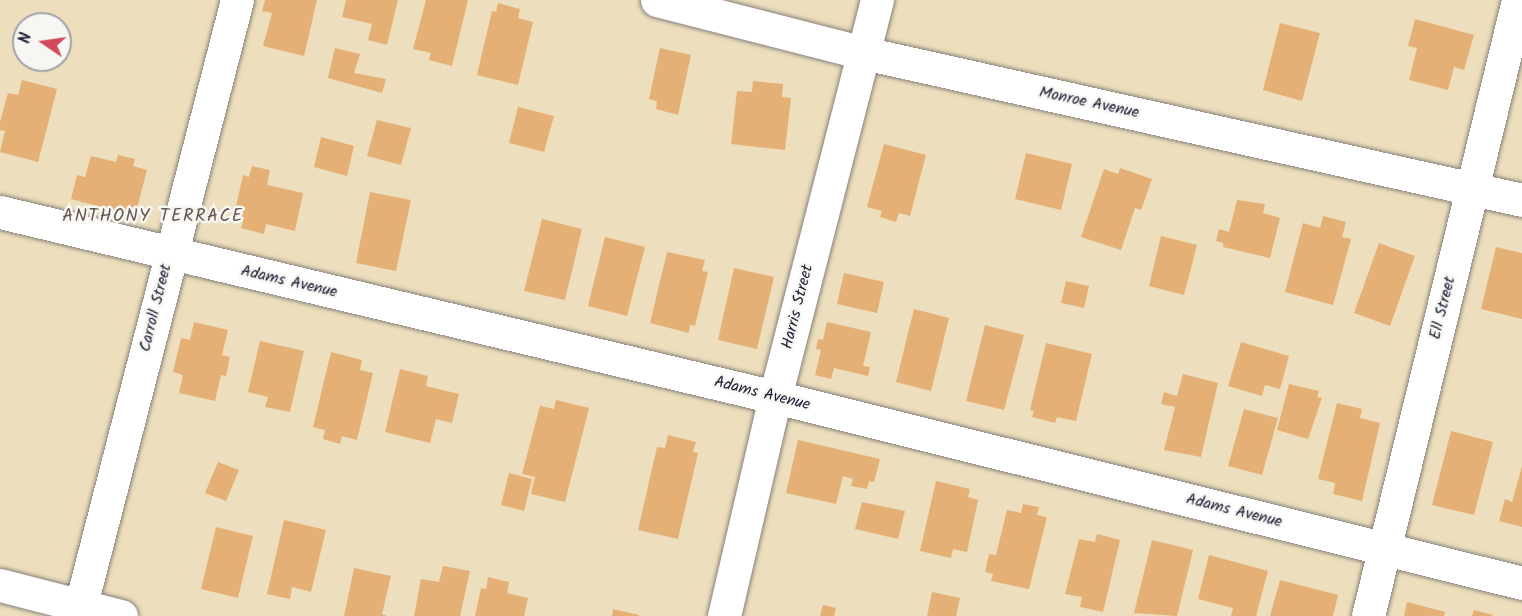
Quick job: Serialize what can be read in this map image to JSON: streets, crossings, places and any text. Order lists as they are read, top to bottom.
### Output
{
  "streets": {
    "street": [
      "Monroe Avenue",
      "Adams Avenue",
      "Harris Street",
      "Carroll Street",
      "Ell Street"
    ]
  },
  "crossings": [
    ["Monroe Avenue", "Harris Street"],
    ["Monroe Avenue", "Ell Street"],
    ["Adams Avenue", "Harris Street"],
    ["Adams Avenue", "Carroll Street"],
    ["Adams Avenue", "Ell Street"]
  ],
  "districts": ["ANTHONY TERRACE"],
  "north": "left"
}
